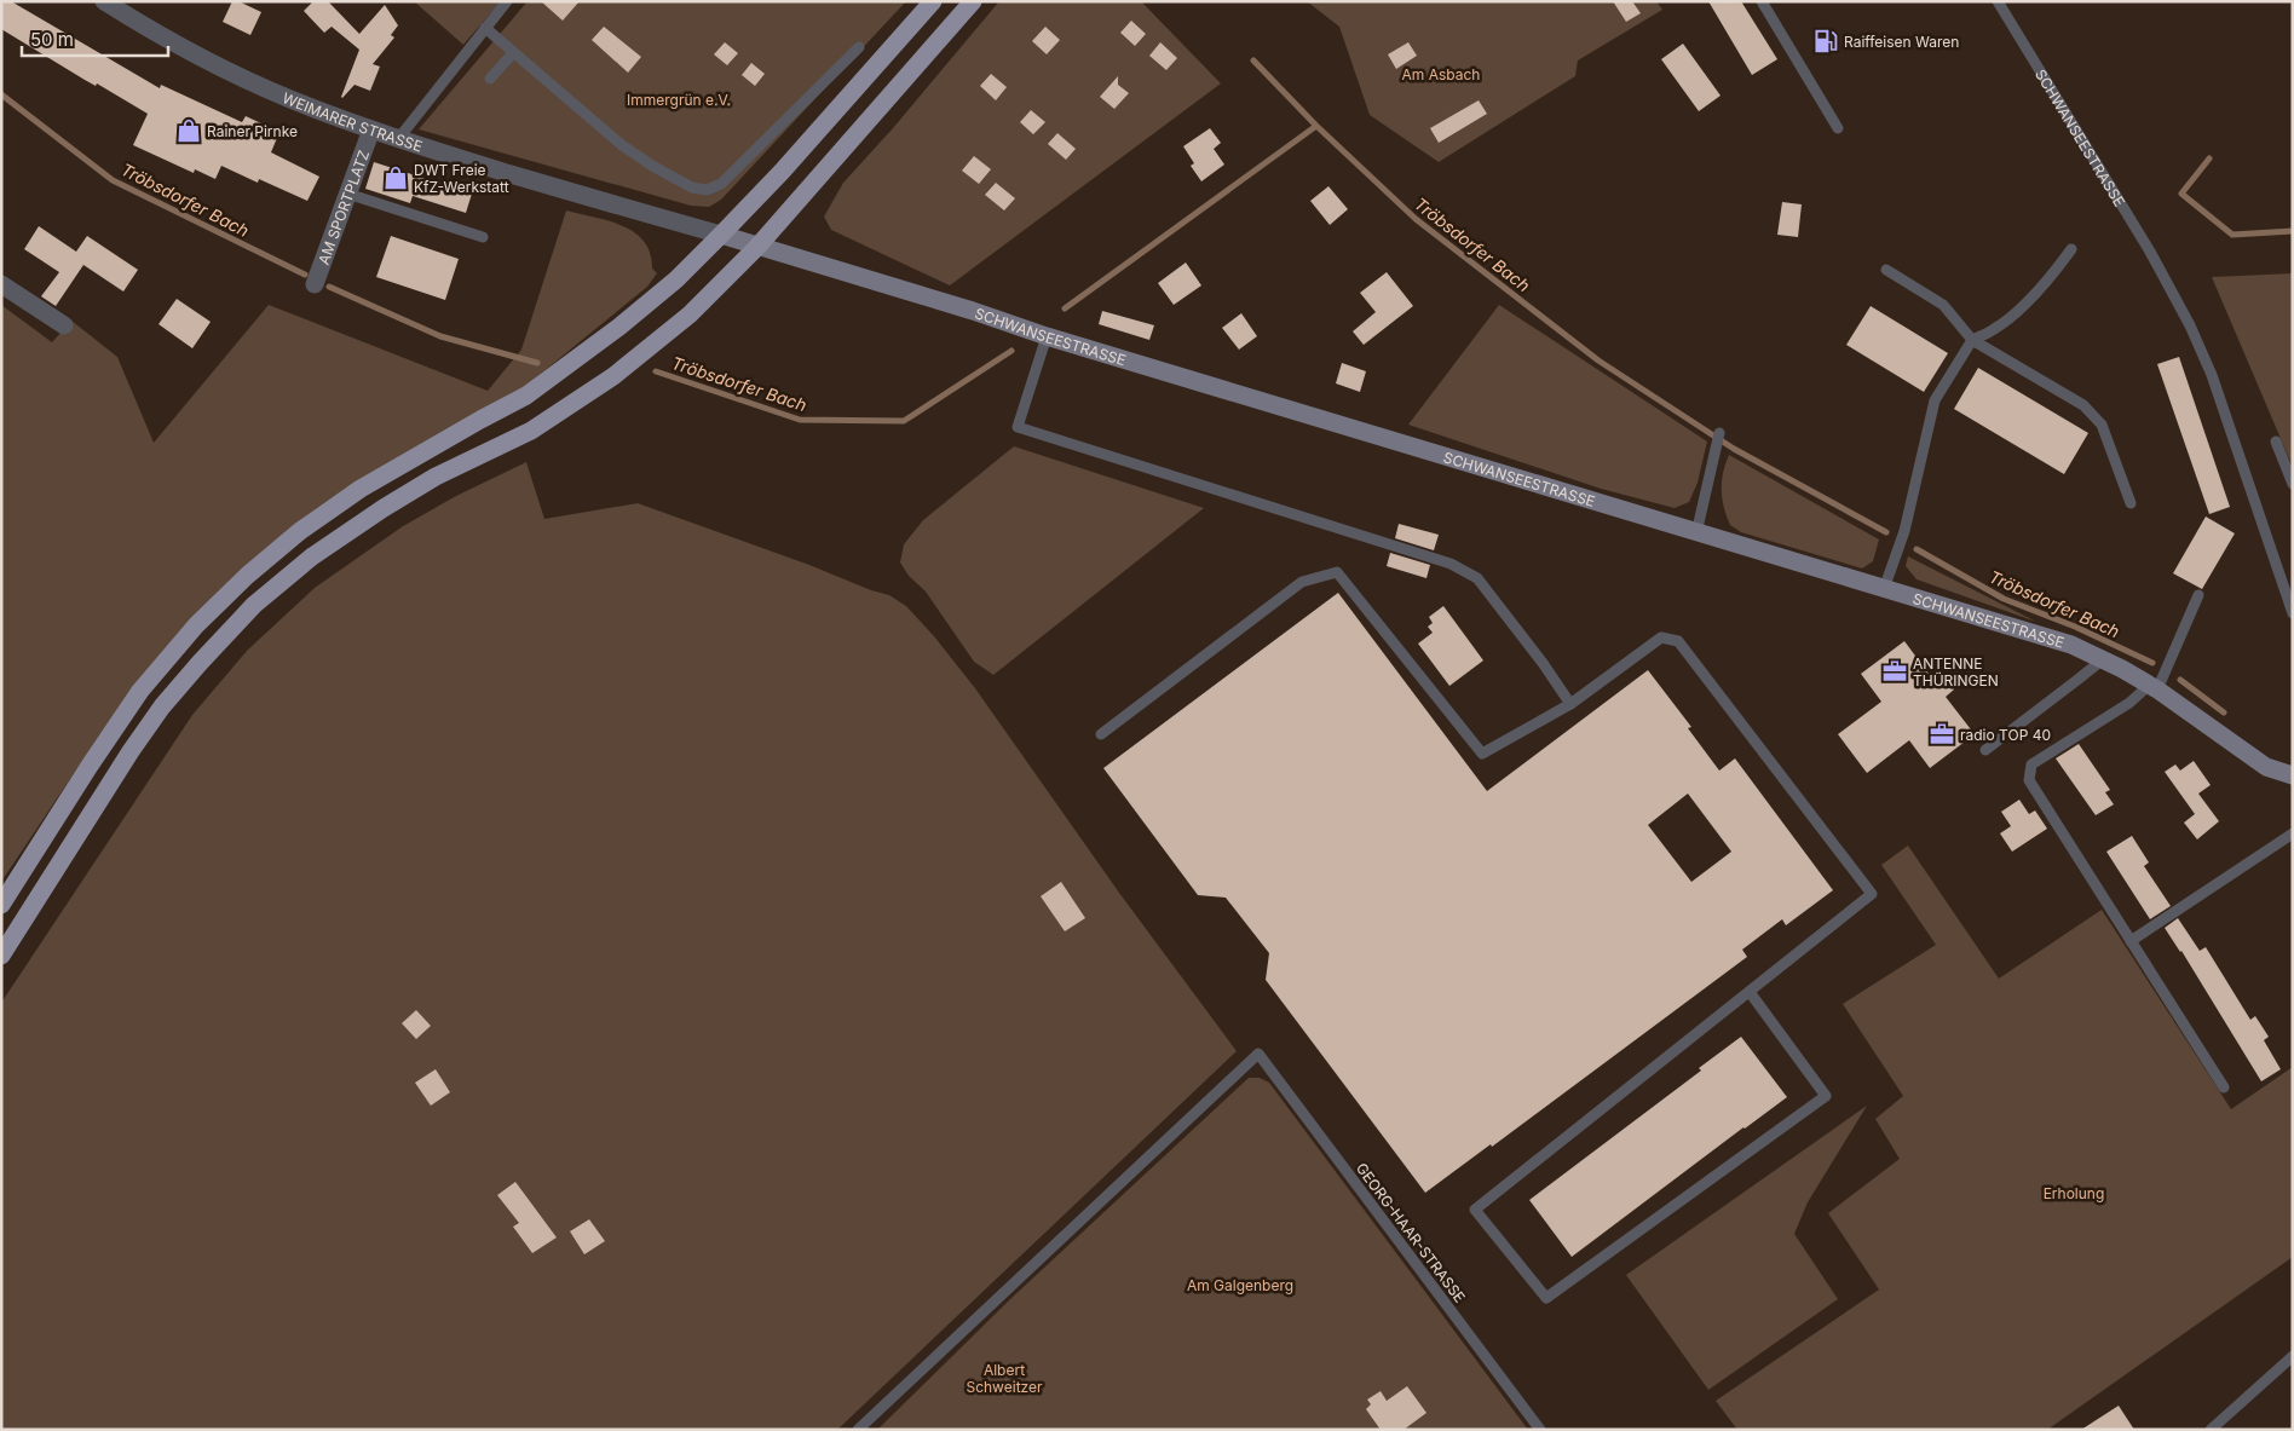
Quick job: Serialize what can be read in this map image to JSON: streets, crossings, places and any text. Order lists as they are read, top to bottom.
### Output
{
  "streets": {
    "street": ["WEIMARER STRASSE", "SCHWANSEESTRASSE", "AM SPORTPLATZ"],
    "lane": ["GEORG-HAAR-STRASSE"]
  },
  "crossings": [
    ["WEIMARER STRASSE", "SCHWANSEESTRASSE"],
    ["WEIMARER STRASSE", "AM SPORTPLATZ"]
  ],
  "water": ["Tröbsdorfer Bach"],
  "parks": [
    "Am Asbach",
    "Immergrün e.V.",
    "Erholung",
    "Am Galgenberg",
    "Albert Schweitzer"
  ],
  "places": {
    "fuel station": ["Raiffeisen Waren"],
    "shop": ["Rainer Pirnke", "DWT Freie KfZ-Werkstatt"],
    "office": ["ANTENNE THÜRINGEN", "radio TOP 40"]
  },
  "scale_bar": "50 m"
}
